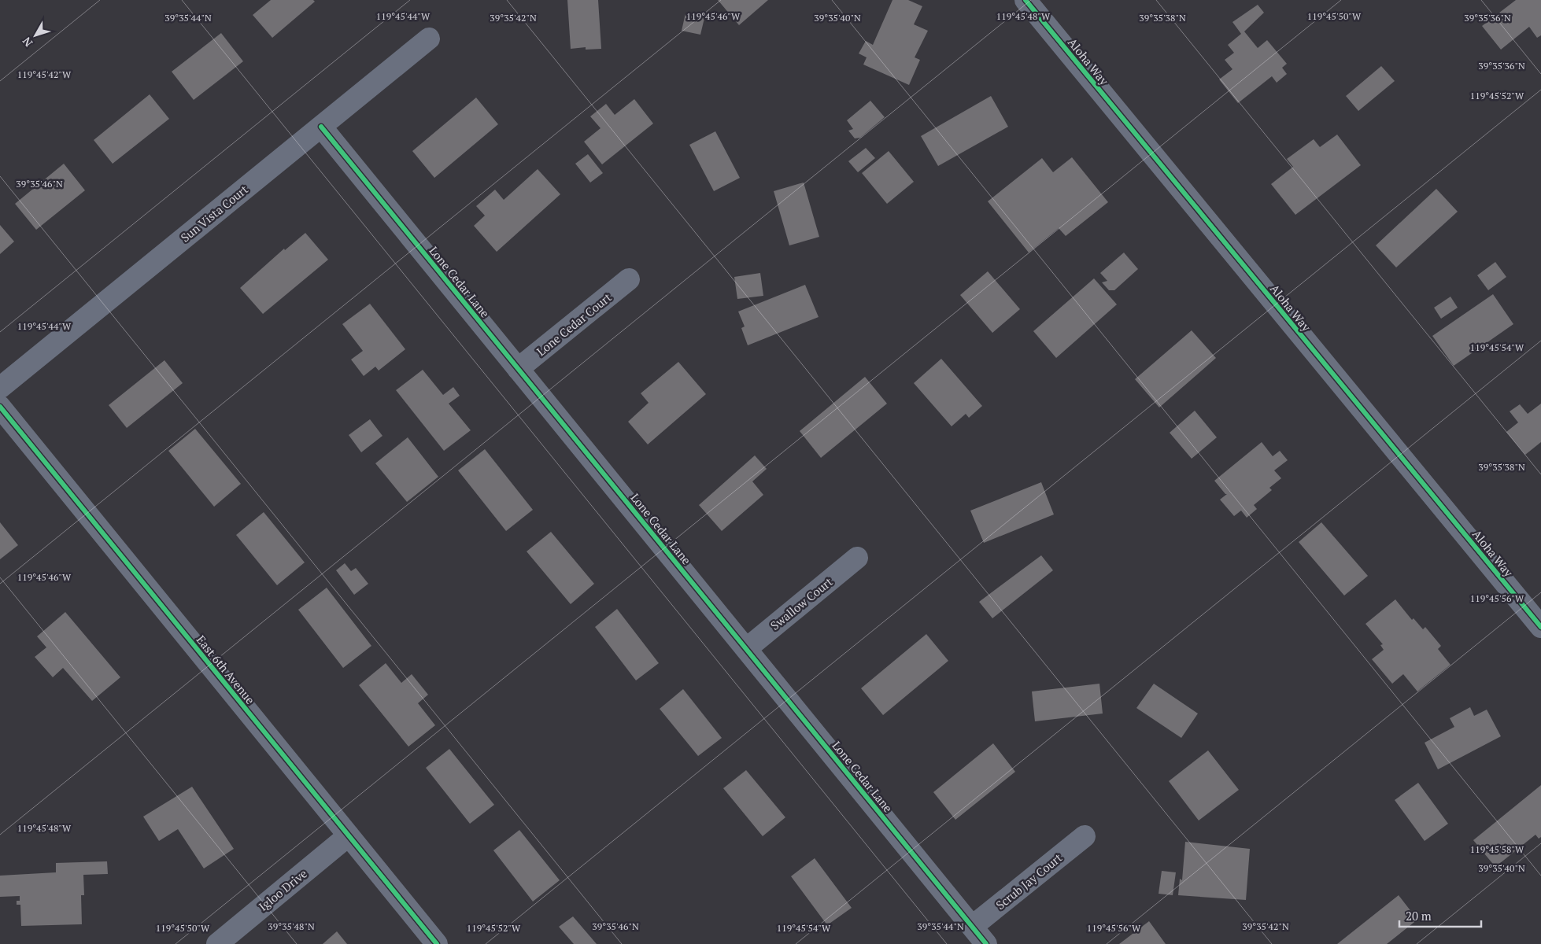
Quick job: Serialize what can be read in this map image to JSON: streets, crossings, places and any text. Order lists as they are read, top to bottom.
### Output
{
  "streets": {
    "street": [
      "Aloha Way",
      "Sun Vista Court",
      "Lone Cedar Lane",
      "Lone Cedar Court",
      "Swallow Court",
      "East 6th Avenue",
      "Scrub Jay Court",
      "Igloo Drive"
    ]
  },
  "crossings": [
    ["Sun Vista Court", "Lone Cedar Lane"],
    ["Lone Cedar Lane", "Lone Cedar Court"],
    ["Lone Cedar Lane", "Swallow Court"],
    ["Lone Cedar Lane", "Scrub Jay Court"],
    ["East 6th Avenue", "Igloo Drive"]
  ],
  "scale_bar": "20 m",
  "north": "bottom left",
  "coordinates": [
    "119°45'44\"W",
    "119°45'46\"W",
    "119°45'48\"W",
    "119°45'50\"W",
    "39°35'36\"N",
    "39°35'44\"N",
    "39°35'42\"N",
    "39°35'40\"N",
    "39°35'38\"N",
    "119°45'42\"W",
    "119°45'52\"W",
    "39°35'46\"N",
    "119°45'54\"W",
    "119°45'56\"W",
    "119°45'58\"W",
    "39°35'48\"N"
  ]
}
